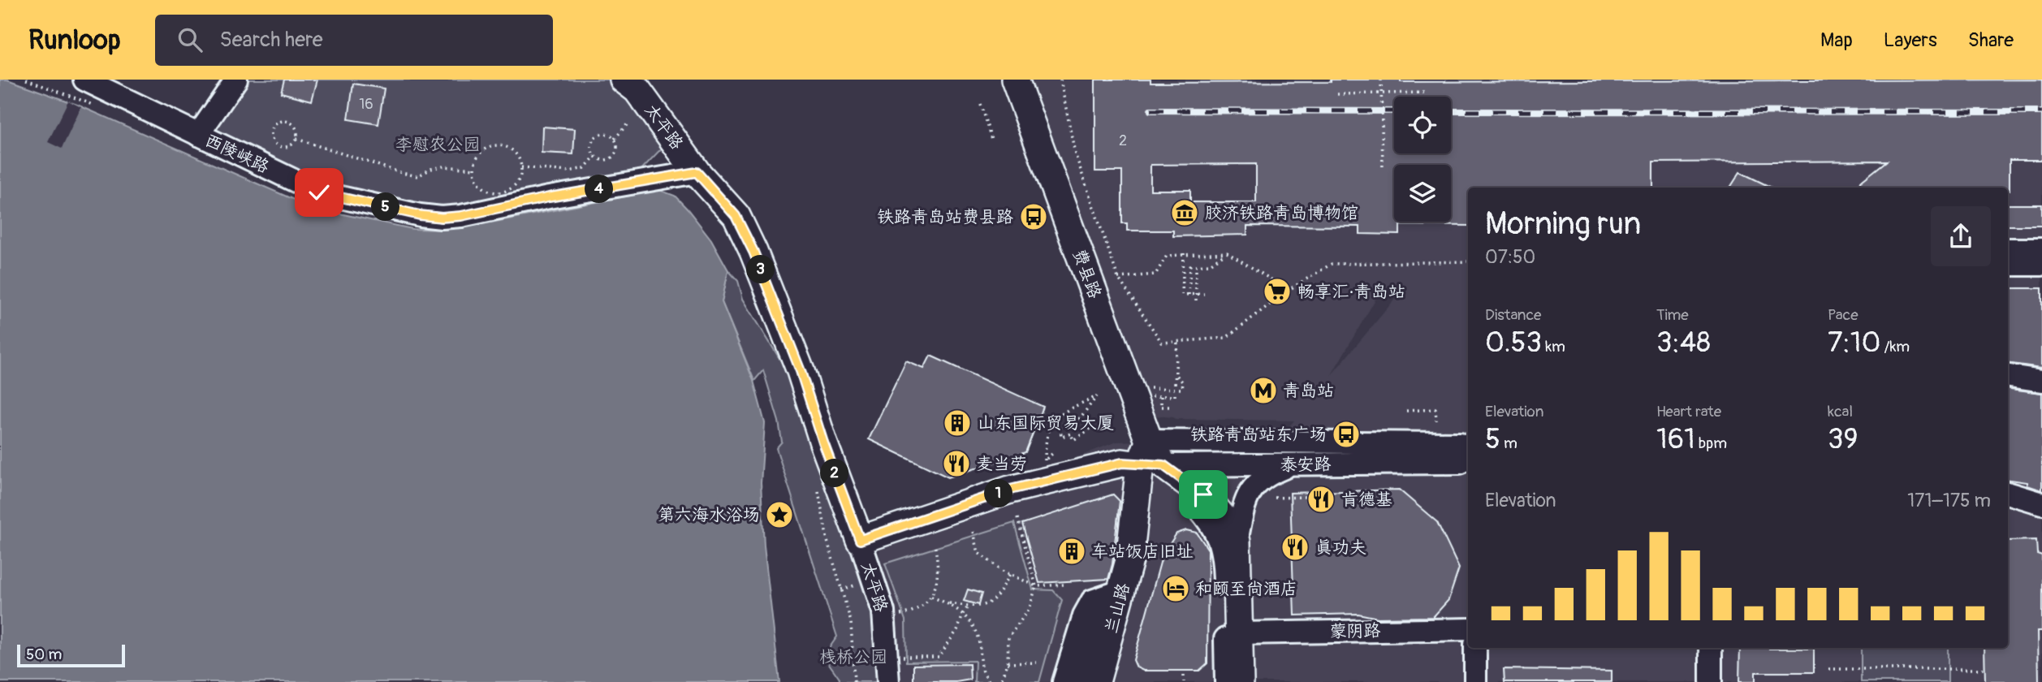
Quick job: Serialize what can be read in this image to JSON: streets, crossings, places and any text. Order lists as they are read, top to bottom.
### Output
{
  "streets": {
    "main road": ["太平路", "费县路", "兰山路"],
    "street": ["西陵峡路", "泰安路", "蒙阴路"]
  },
  "crossings": [
    ["太平路", "西陵峡路"],
    ["费县路", "泰安路"],
    ["费县路", "兰山路"],
    ["泰安路", "兰山路"]
  ],
  "parks": ["李慰农公园", "栈桥公园"],
  "places": {
    "museum": ["胶济铁路青岛博物馆"],
    "bus stop": ["铁路青岛站费县路", "铁路青岛站东广场"],
    "supermarket": ["畅享汇·青岛站"],
    "metro station": ["青岛站"],
    "building": ["山东国际贸易大厦", "车站饭店旧址"],
    "restaurant": ["麦当劳", "肯德基", "真功夫"],
    "place": ["第六海水浴场"],
    "hotel": ["和颐至尚酒店"]
  },
  "house_numbers": ["16", "2"],
  "scale_bar": "50 m",
  "page": {
    "header": "Runloop",
    "search": "Search here",
    "nav": ["Map", "Layers", "Share"],
    "pins": [
      "4",
      "5",
      "3",
      "2",
      "1"
    ],
    "heading": ["Morning run", "07:50"],
    "stats": [
      ["Distance", "0.53 km"],
      ["Time", "3:48"],
      ["Pace", "7:10 /km"],
      ["Elevation", "5 m"],
      ["Heart rate", "161 bpm"],
      ["kcal", "39"]
    ],
    "chart": ["Elevation", "171–175 m"],
    "scale": "50 m"
  }
}
